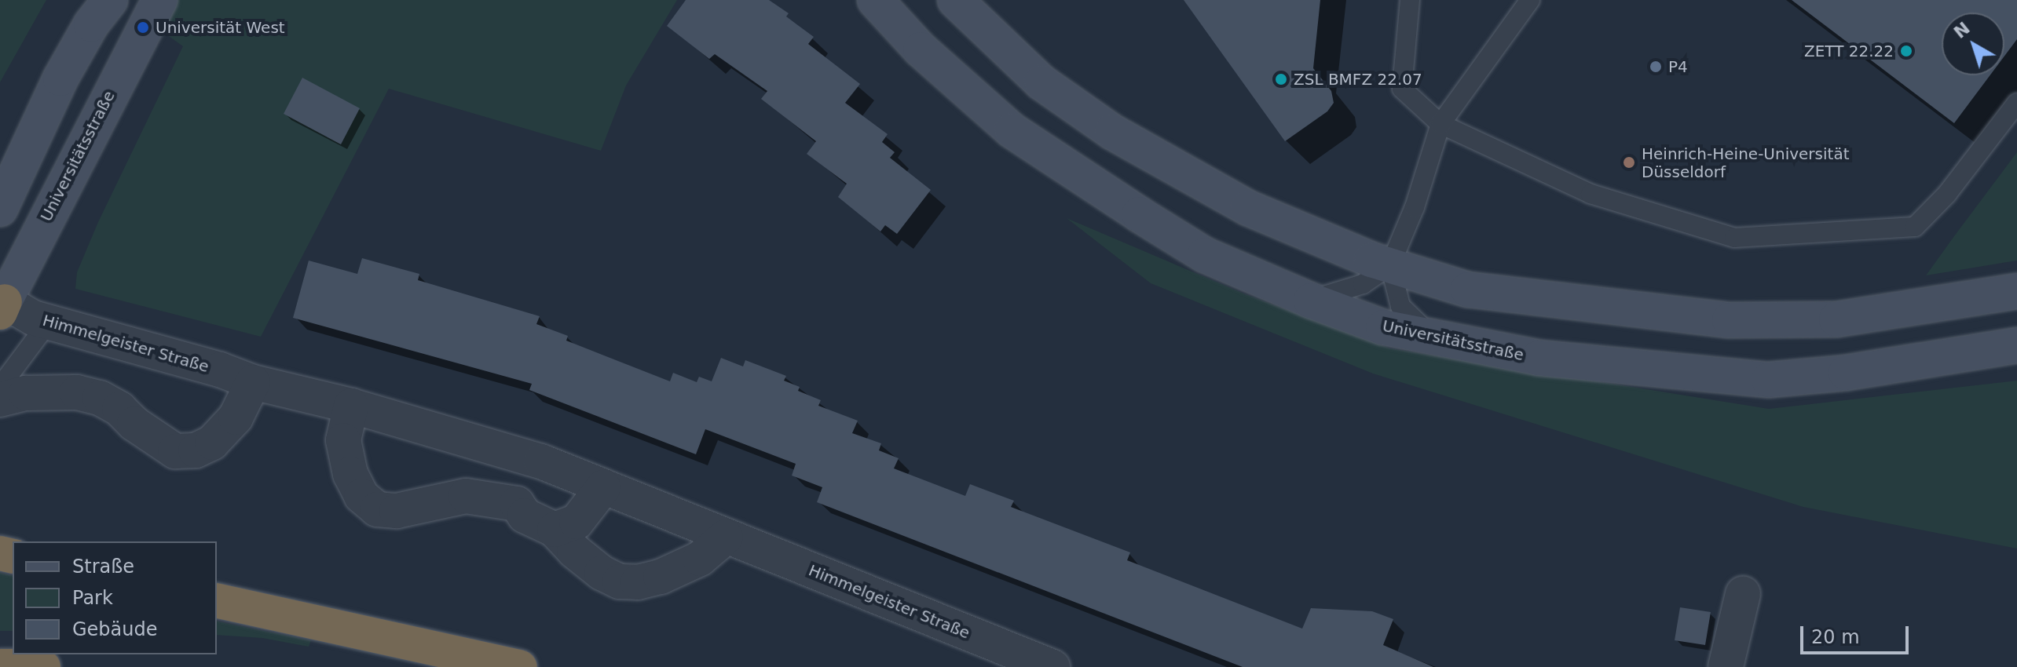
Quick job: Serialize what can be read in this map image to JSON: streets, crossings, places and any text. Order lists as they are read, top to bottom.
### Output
{
  "streets": {
    "street": ["Universitätsstraße", "Himmelgeister Straße"]
  },
  "crossings": [
    ["Universitätsstraße", "Himmelgeister Straße"]
  ],
  "places": [
    "Universität West",
    "ZETT 22.22",
    "P4",
    "ZSL BMFZ 22.07",
    "Heinrich-Heine-Universität Düsseldorf"
  ],
  "legend": ["Straße", "Park", "Gebäude"],
  "scale_bar": "20 m",
  "north": "top left"
}
